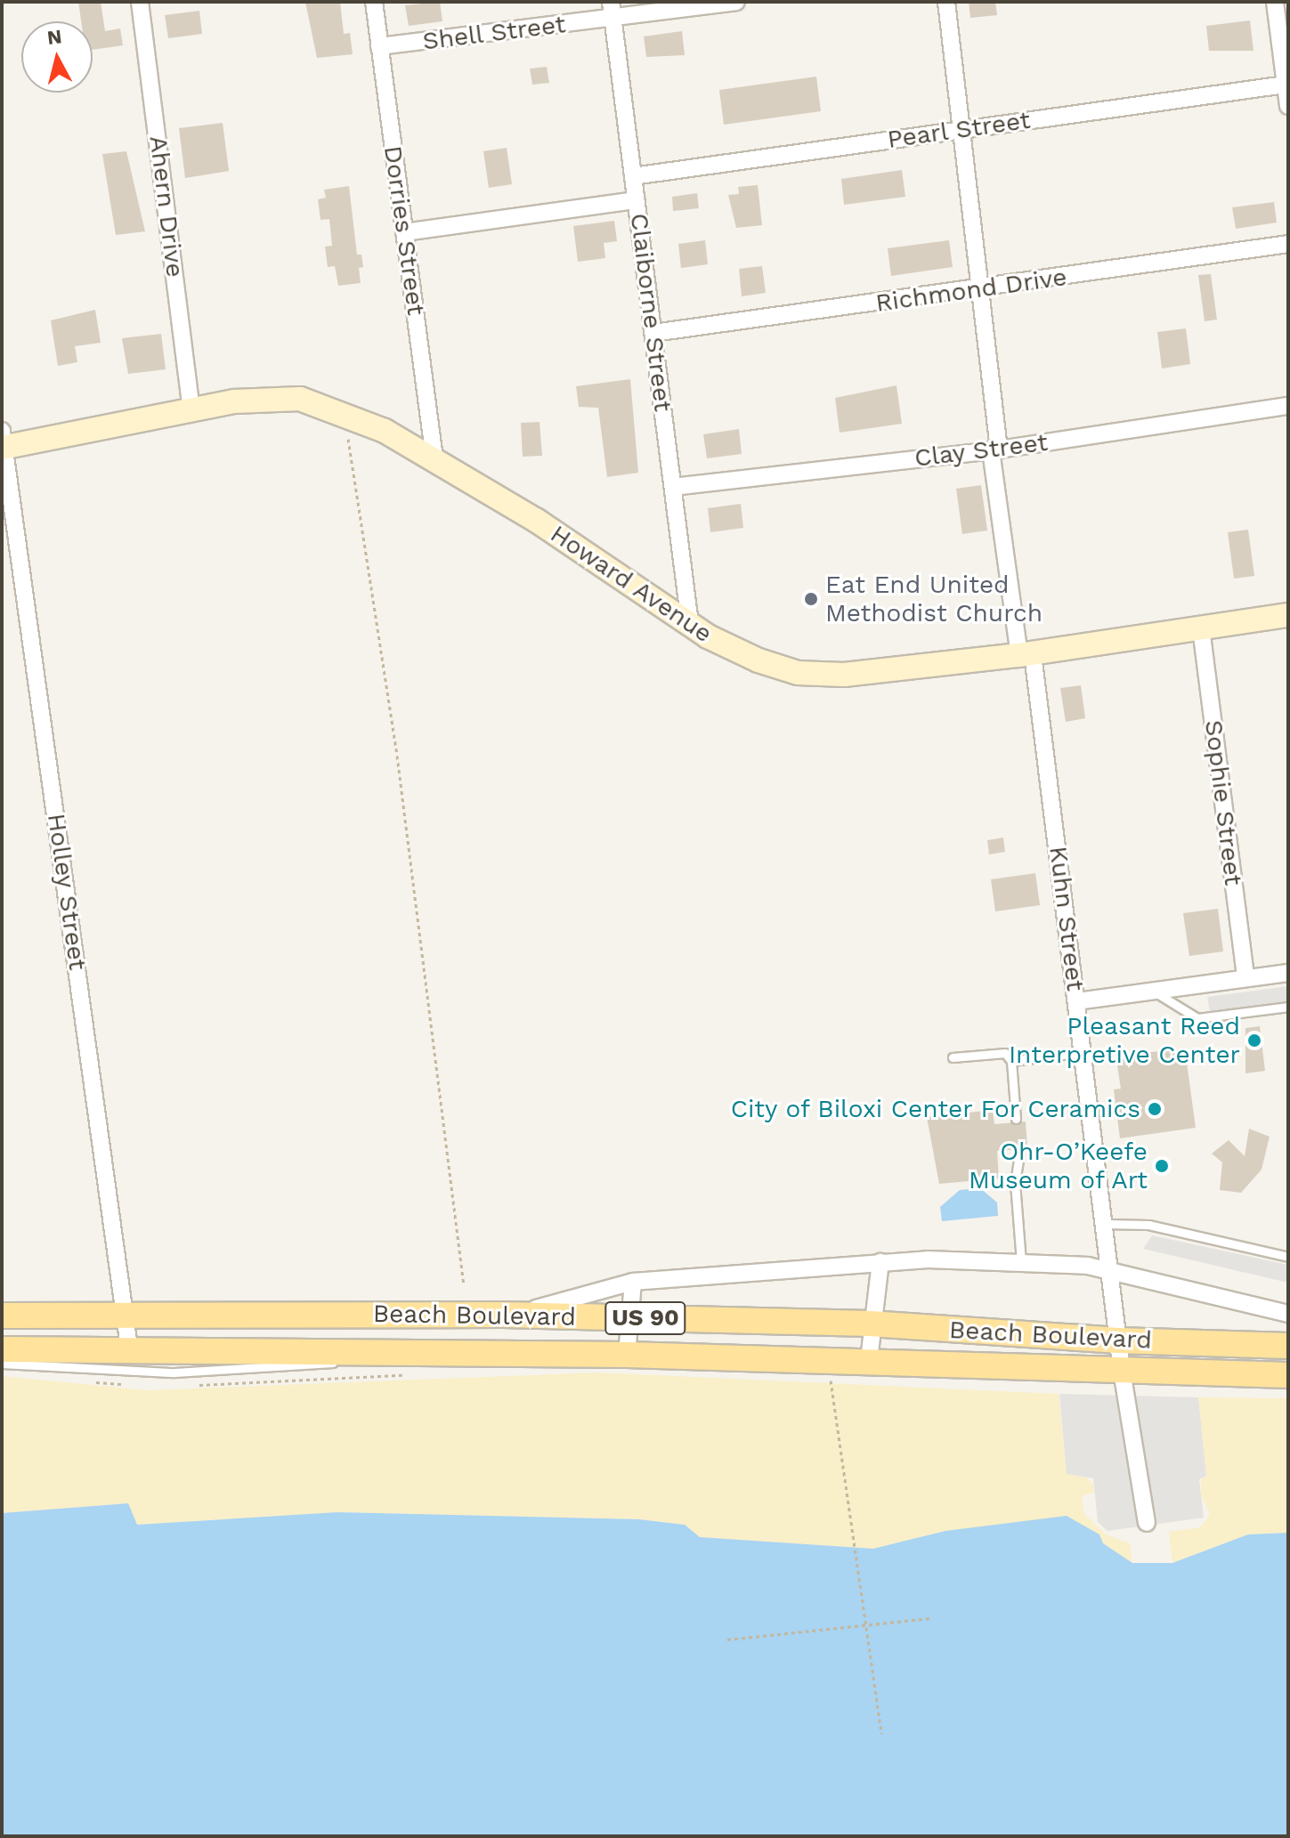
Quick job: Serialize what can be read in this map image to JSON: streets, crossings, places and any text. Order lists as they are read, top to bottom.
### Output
{
  "streets": {
    "main road": ["Howard Avenue", "Beach Boulevard", "US 90"],
    "street": [
      "Shell Street",
      "Pearl Street",
      "Ahern Drive",
      "Dorries Street",
      "Richmond Drive",
      "Claiborne Street",
      "Clay Street",
      "Sophie Street",
      "Holley Street",
      "Kuhn Street"
    ]
  },
  "crossings": [
    ["Shell Street", "Dorries Street"],
    ["Shell Street", "Claiborne Street"],
    ["Pearl Street", "Claiborne Street"],
    ["Pearl Street", "Kuhn Street"],
    ["Ahern Drive", "Howard Avenue"],
    ["Dorries Street", "Howard Avenue"],
    ["Richmond Drive", "Claiborne Street"],
    ["Richmond Drive", "Kuhn Street"],
    ["Claiborne Street", "Clay Street"],
    ["Claiborne Street", "Howard Avenue"],
    ["Clay Street", "Kuhn Street"],
    ["Howard Avenue", "Sophie Street"],
    ["Howard Avenue", "Holley Street"],
    ["Howard Avenue", "Kuhn Street"],
    ["Holley Street", "Beach Boulevard"],
    ["Kuhn Street", "Beach Boulevard"]
  ],
  "places": [
    "Eat End United Methodist Church",
    "Pleasant Reed Interpretive Center",
    "City of Biloxi Center For Ceramics",
    "Ohr-O’Keefe Museum of Art"
  ],
  "north": "top"
}
